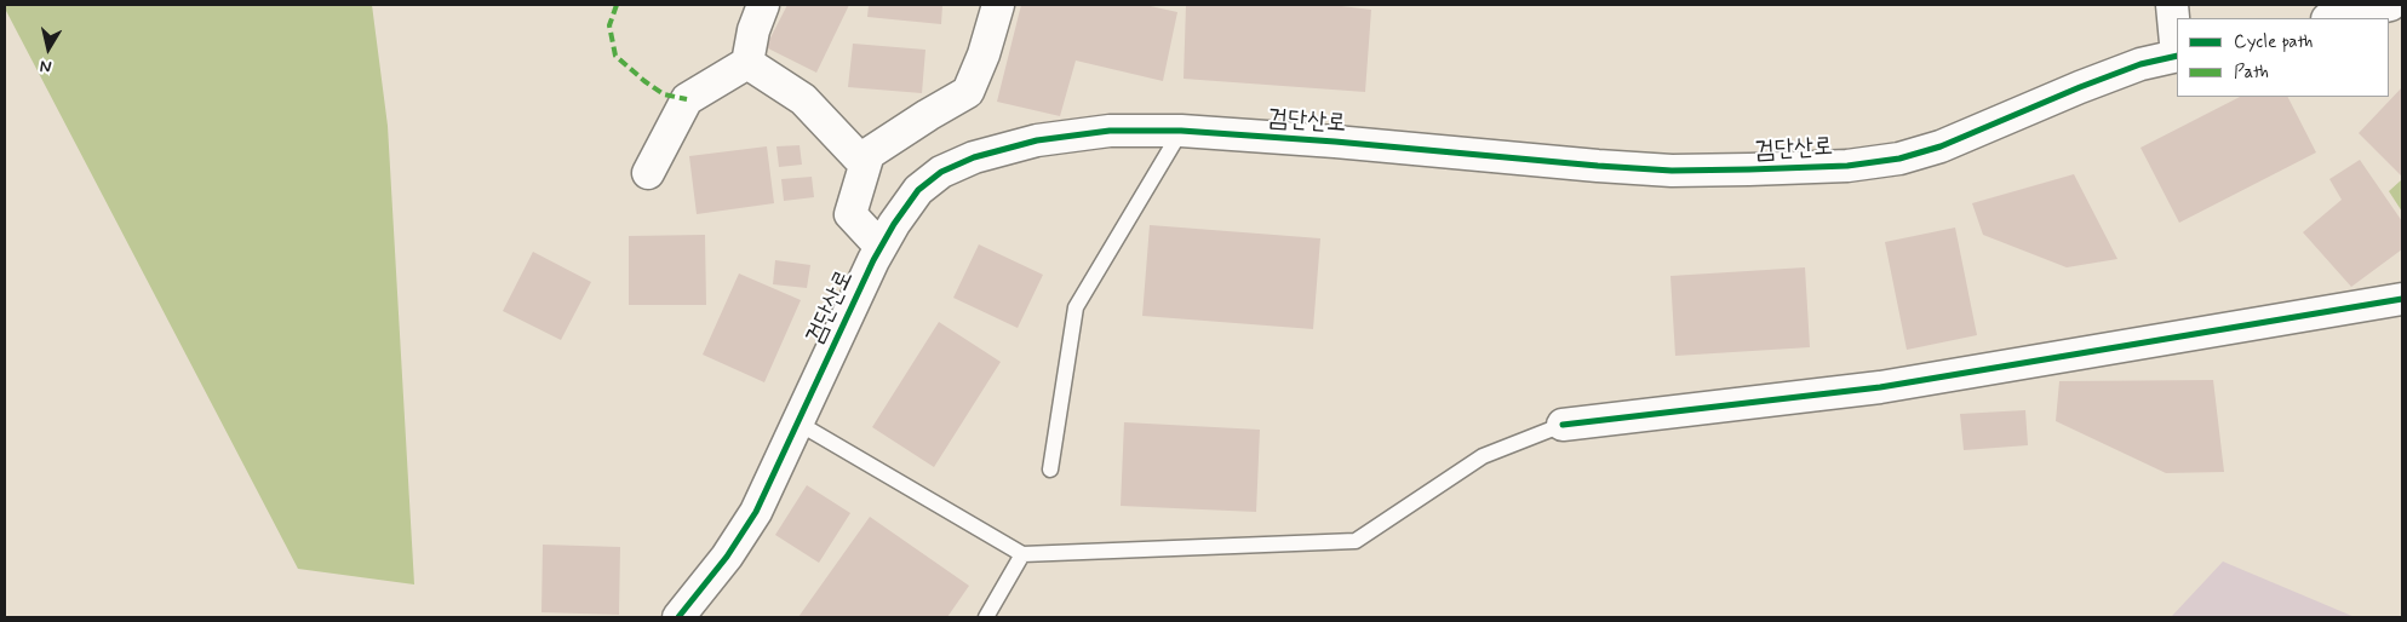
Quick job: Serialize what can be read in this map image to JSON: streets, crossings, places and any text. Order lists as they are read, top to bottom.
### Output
{
  "streets": {
    "street": ["검단산로"]
  },
  "legend": ["Cycle path", "Path"],
  "north": "bottom"
}
